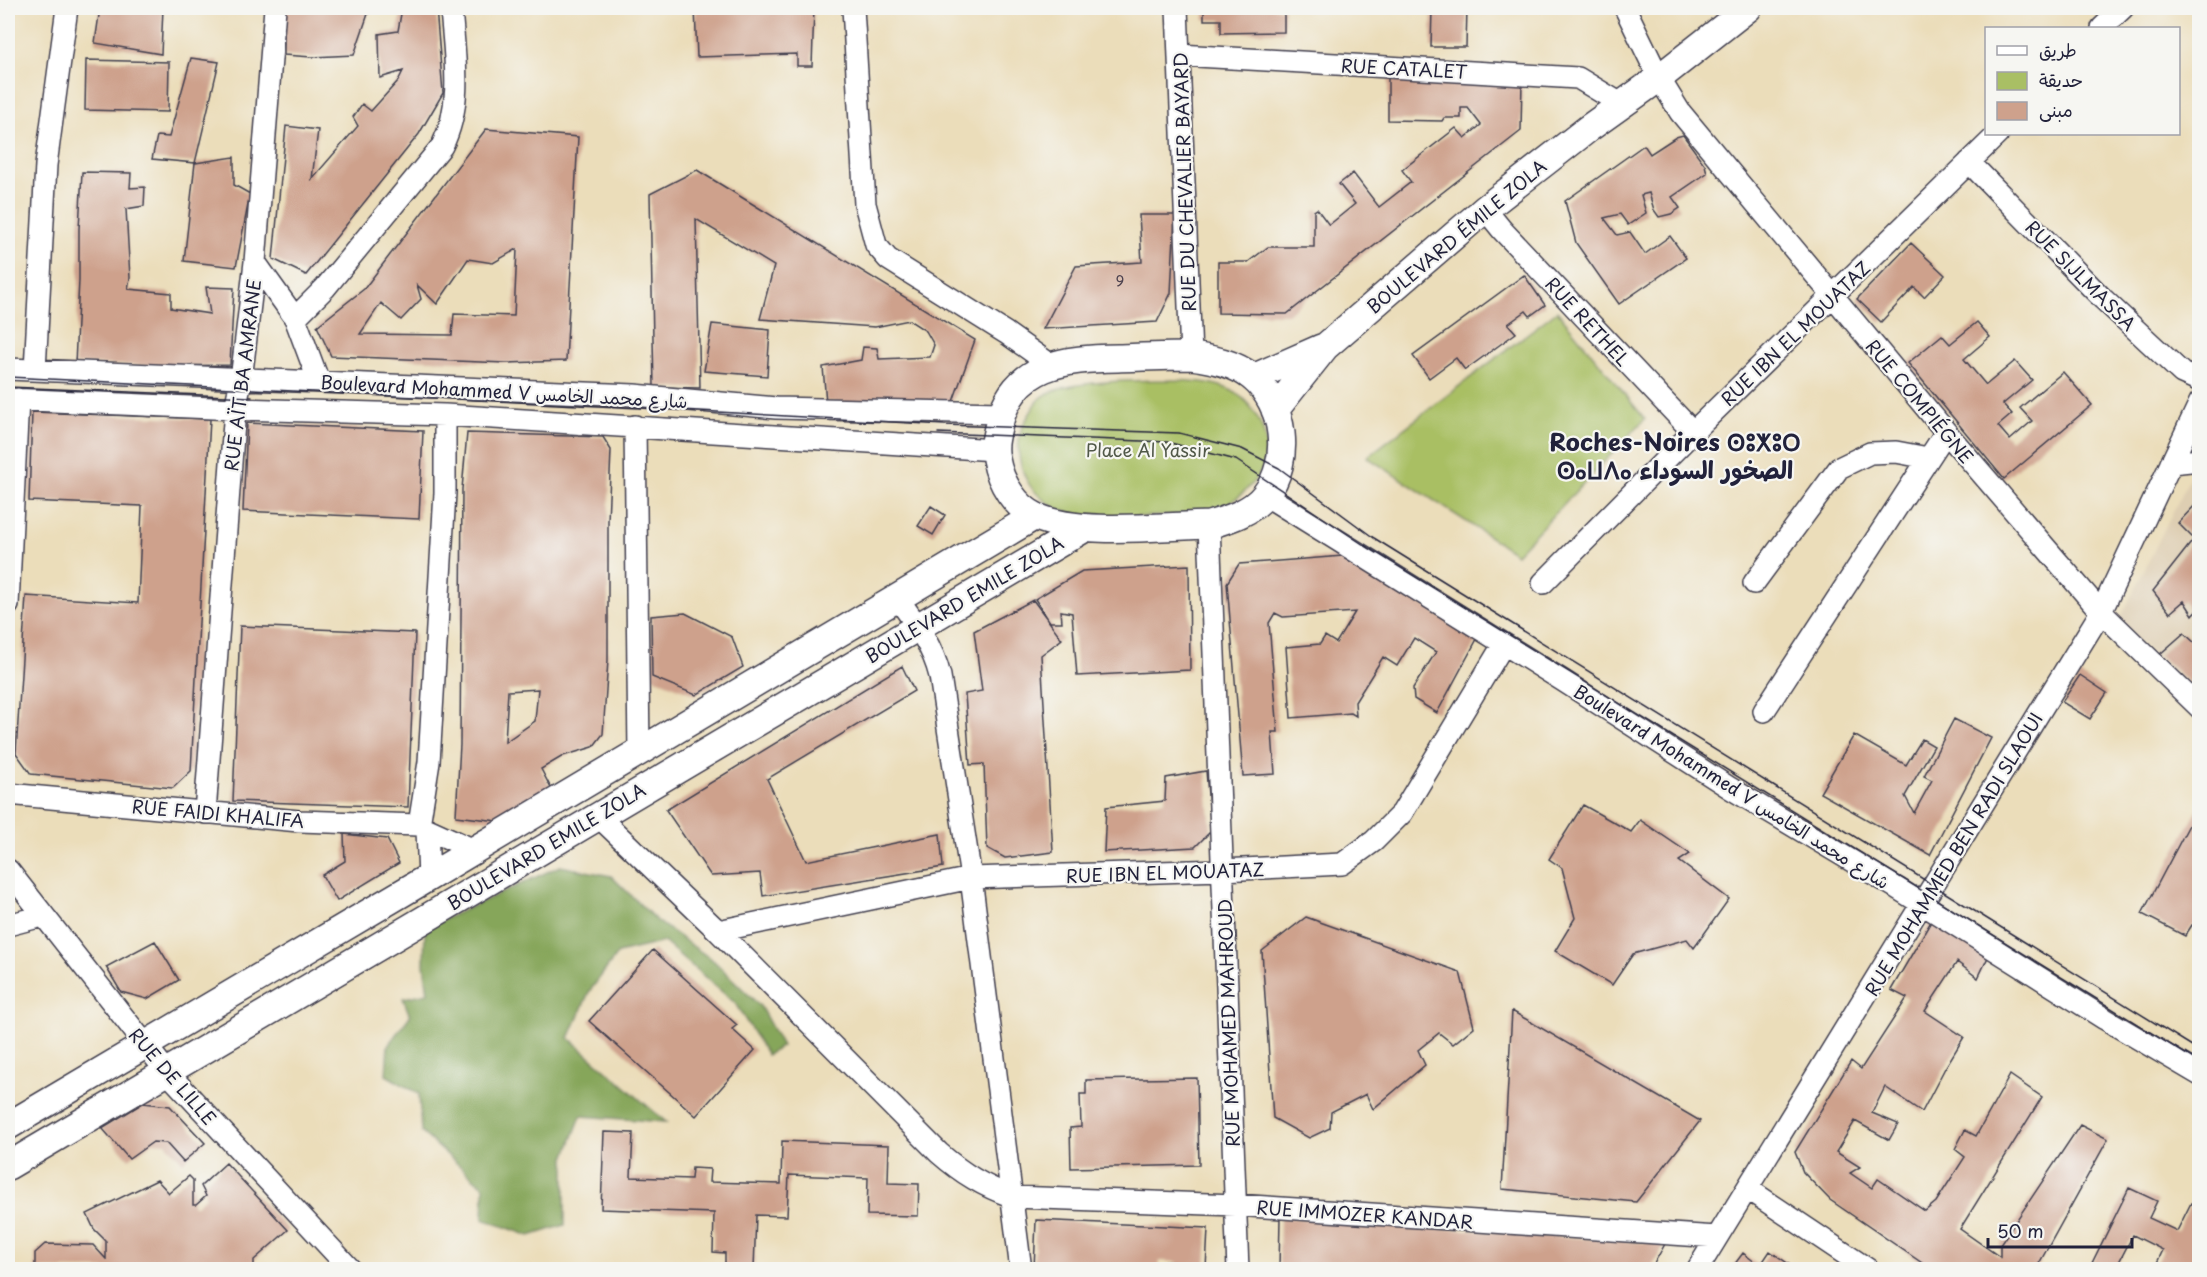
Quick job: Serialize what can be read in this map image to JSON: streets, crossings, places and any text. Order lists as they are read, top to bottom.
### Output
{
  "streets": {
    "main road": ["BOULEVARD ÉMILE ZOLA", "BOULEVARD EMILE ZOLA"],
    "street": [
      "RUE CATALET",
      "RUE DU CHEVALIER BAYARD",
      "RUE SIJLMASSA",
      "RUE RETHEL",
      "RUE IBN EL MOUATAZ",
      "RUE AÏT BA AMRANE",
      "Boulevard Mohammed V شارع محمد الخامس",
      "RUE COMPIÉGNE",
      "RUE FAIDI KHALIFA",
      "RUE MOHAMMED BEN RADI SLAOUI",
      "RUE MOHAMED MAHROUD",
      "RUE DE LILLE",
      "RUE IMMOZER KANDAR"
    ]
  },
  "crossings": [
    ["RUE CATALET", "RUE DU CHEVALIER BAYARD"],
    ["RUE CATALET", "BOULEVARD ÉMILE ZOLA"],
    ["BOULEVARD ÉMILE ZOLA", "RUE RETHEL"],
    ["RUE SIJLMASSA", "RUE IBN EL MOUATAZ"],
    ["RUE RETHEL", "RUE IBN EL MOUATAZ"],
    ["RUE IBN EL MOUATAZ", "Boulevard Mohammed V شارع محمد الخامس"],
    ["RUE IBN EL MOUATAZ", "RUE COMPIÉGNE"],
    ["RUE IBN EL MOUATAZ", "RUE MOHAMED MAHROUD"],
    ["RUE IBN EL MOUATAZ", "RUE IMMOZER KANDAR"],
    ["RUE AÏT BA AMRANE", "Boulevard Mohammed V شارع محمد الخامس"],
    ["RUE AÏT BA AMRANE", "RUE FAIDI KHALIFA"],
    ["Boulevard Mohammed V شارع محمد الخامس", "RUE MOHAMMED BEN RADI SLAOUI"],
    ["RUE COMPIÉGNE", "RUE MOHAMMED BEN RADI SLAOUI"],
    ["BOULEVARD EMILE ZOLA", "RUE FAIDI KHALIFA"],
    ["BOULEVARD EMILE ZOLA", "RUE DE LILLE"],
    ["BOULEVARD EMILE ZOLA", "RUE IMMOZER KANDAR"],
    ["RUE MOHAMMED BEN RADI SLAOUI", "RUE IMMOZER KANDAR"],
    ["RUE MOHAMED MAHROUD", "RUE IMMOZER KANDAR"]
  ],
  "districts": ["Roches-Noires ⵙⵓⵅⵓⵔ ⵙⴰⵡⴷⴰ الصخور السوداء"],
  "parks": ["Place Al Yassir"],
  "house_numbers": ["9"],
  "legend": ["طريق", "حديقة", "مبنى"],
  "scale_bar": "50 m"
}
